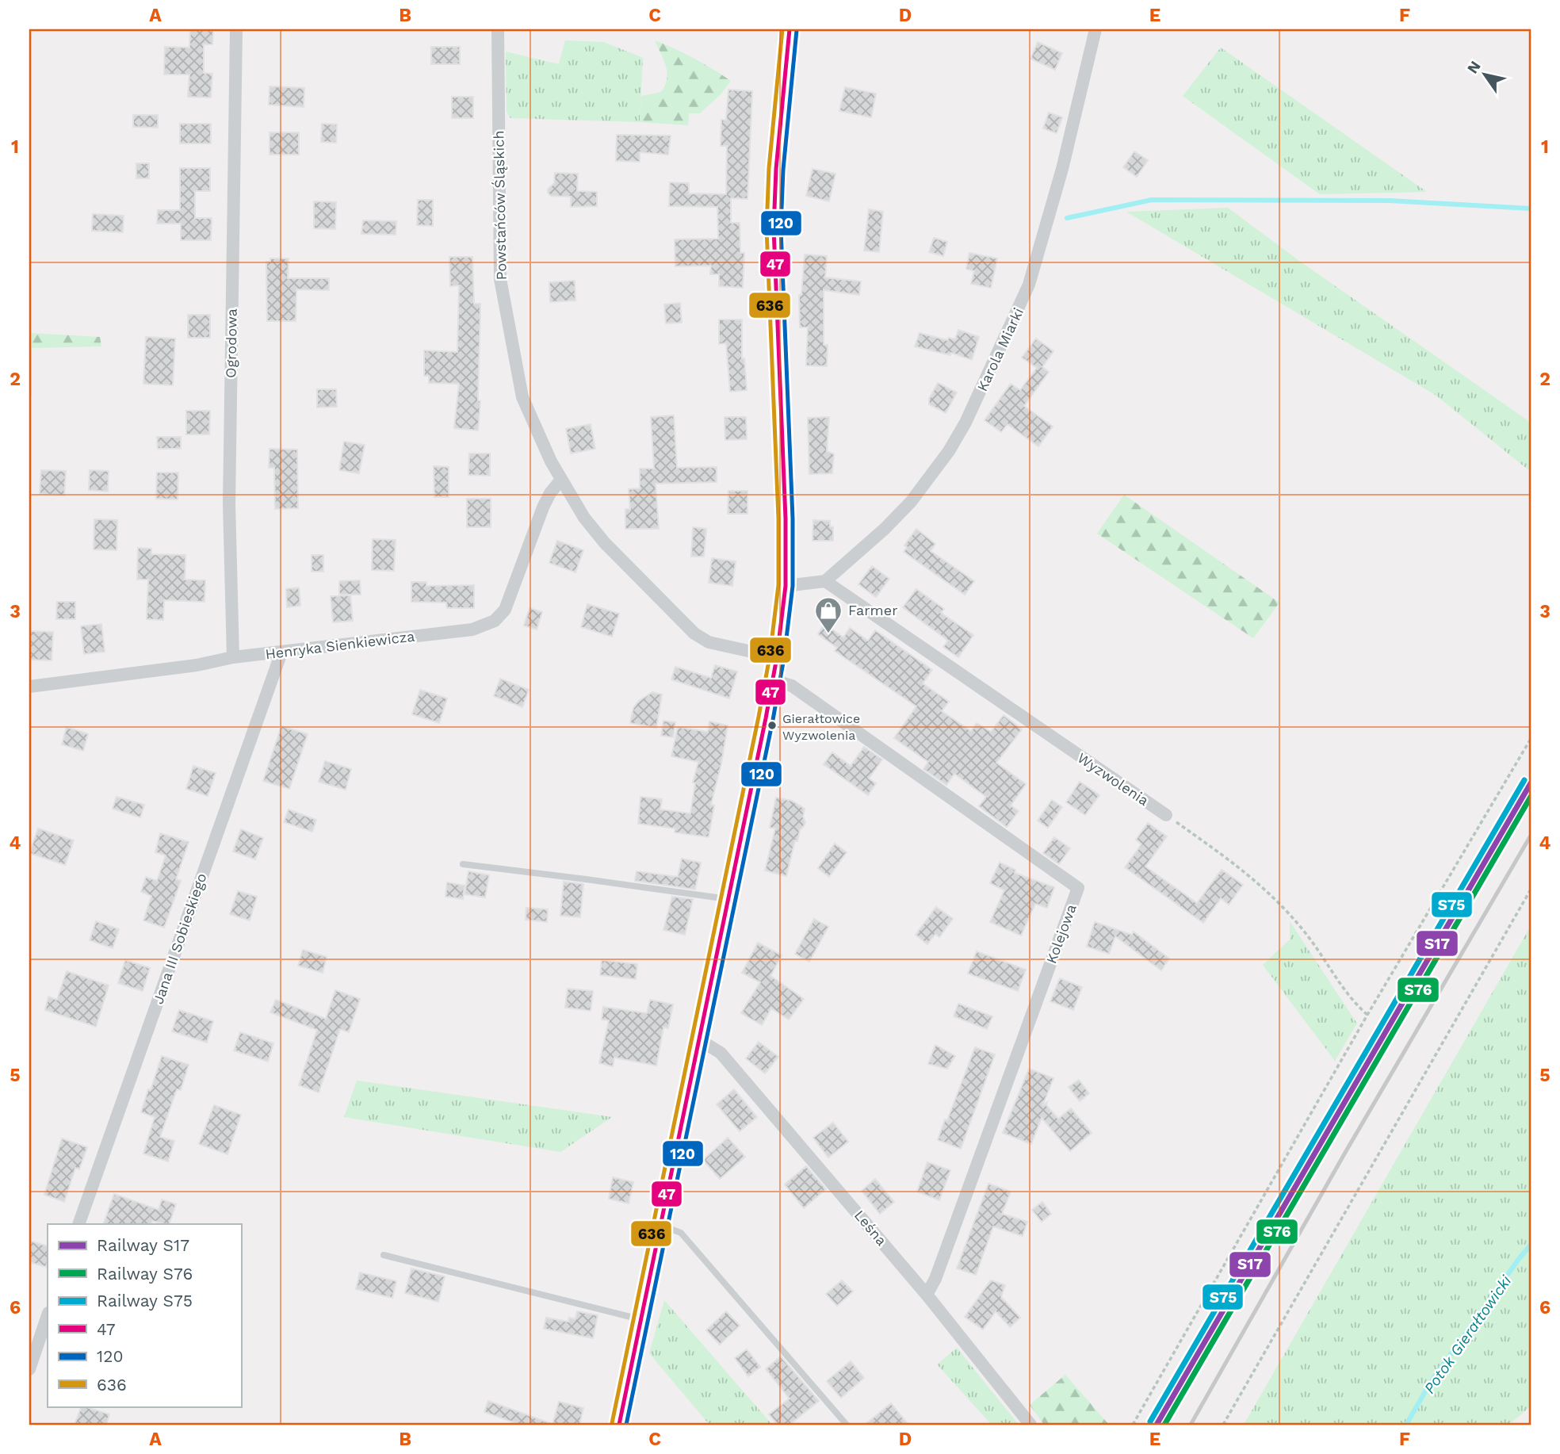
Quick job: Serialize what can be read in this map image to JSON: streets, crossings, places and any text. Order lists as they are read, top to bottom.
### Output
{
  "streets": {
    "street": [
      "Powstańców Śląskich",
      "Ogrodowa",
      "Karola Miarki",
      "Henryka Sienkiewicza",
      "Wyzwolenia",
      "Kolejowa",
      "Jana III Sobieskiego",
      "Leśna"
    ]
  },
  "crossings": [
    ["Powstańców Śląskich", "Henryka Sienkiewicza"],
    ["Ogrodowa", "Henryka Sienkiewicza"],
    ["Karola Miarki", "Wyzwolenia"],
    ["Henryka Sienkiewicza", "Jana III Sobieskiego"],
    ["Kolejowa", "Leśna"]
  ],
  "water": ["Potok Gierałtowicki"],
  "places": {
    "shop": ["Farmer"],
    "other": ["Gierałtowice Wyzwolenia"]
  },
  "lines": [
    "transit line 47",
    "transit line 636",
    "transit line 120",
    "rail line S75",
    "rail line S17",
    "rail line S76"
  ],
  "legend": [
    "Railway S17",
    "Railway S76",
    "Railway S75",
    "47",
    "120",
    "636"
  ],
  "north": "top left",
  "grid": {
    "columns": [
      "A",
      "B",
      "C",
      "D",
      "E",
      "F"
    ],
    "rows": [
      "1",
      "2",
      "3",
      "4",
      "5",
      "6"
    ]
  }
}
